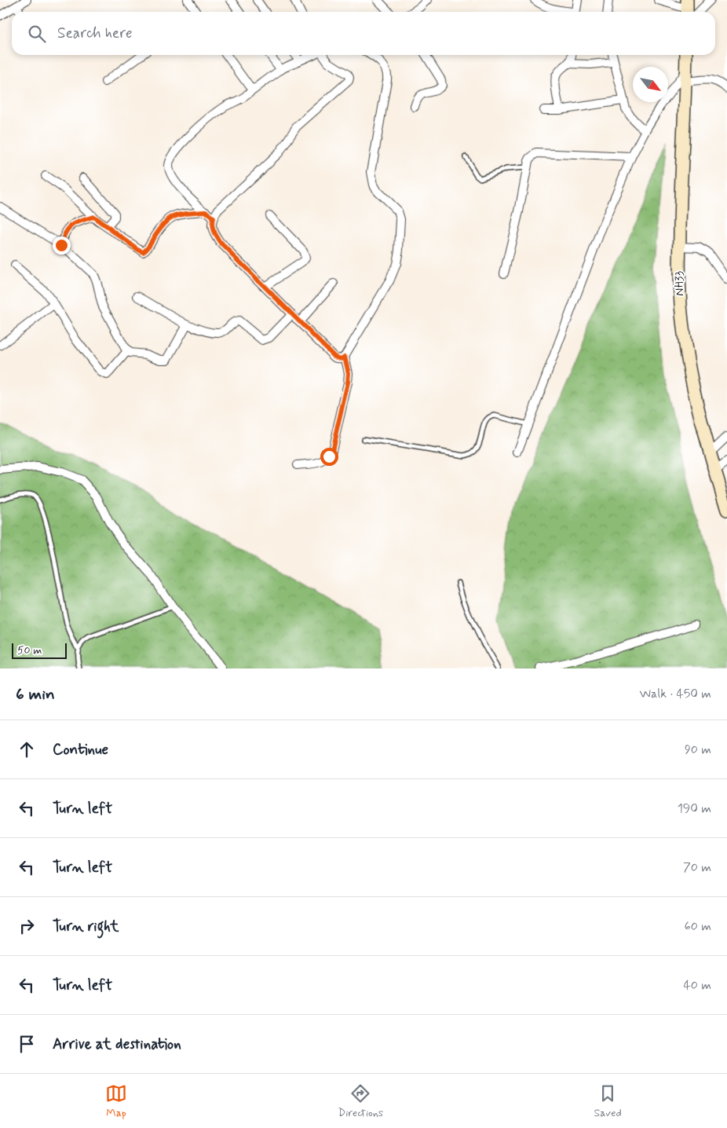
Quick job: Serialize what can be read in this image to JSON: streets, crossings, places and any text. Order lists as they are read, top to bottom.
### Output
{
  "streets": {
    "main road": ["NH33"]
  },
  "scale_bar": "50 m",
  "north": "bottom right",
  "page": {
    "search": "Search here",
    "scale": "50 m",
    "heading": ["6 min", "Walk · 450 m"],
    "list": [
      ["Continue", "90 m"],
      ["Turn left", "190 m"],
      ["Turn left", "70 m"],
      ["Turn right", "60 m"],
      ["Turn left", "40 m"],
      "Arrive at destination"
    ],
    "nav": ["Map", "Directions", "Saved"]
  }
}
